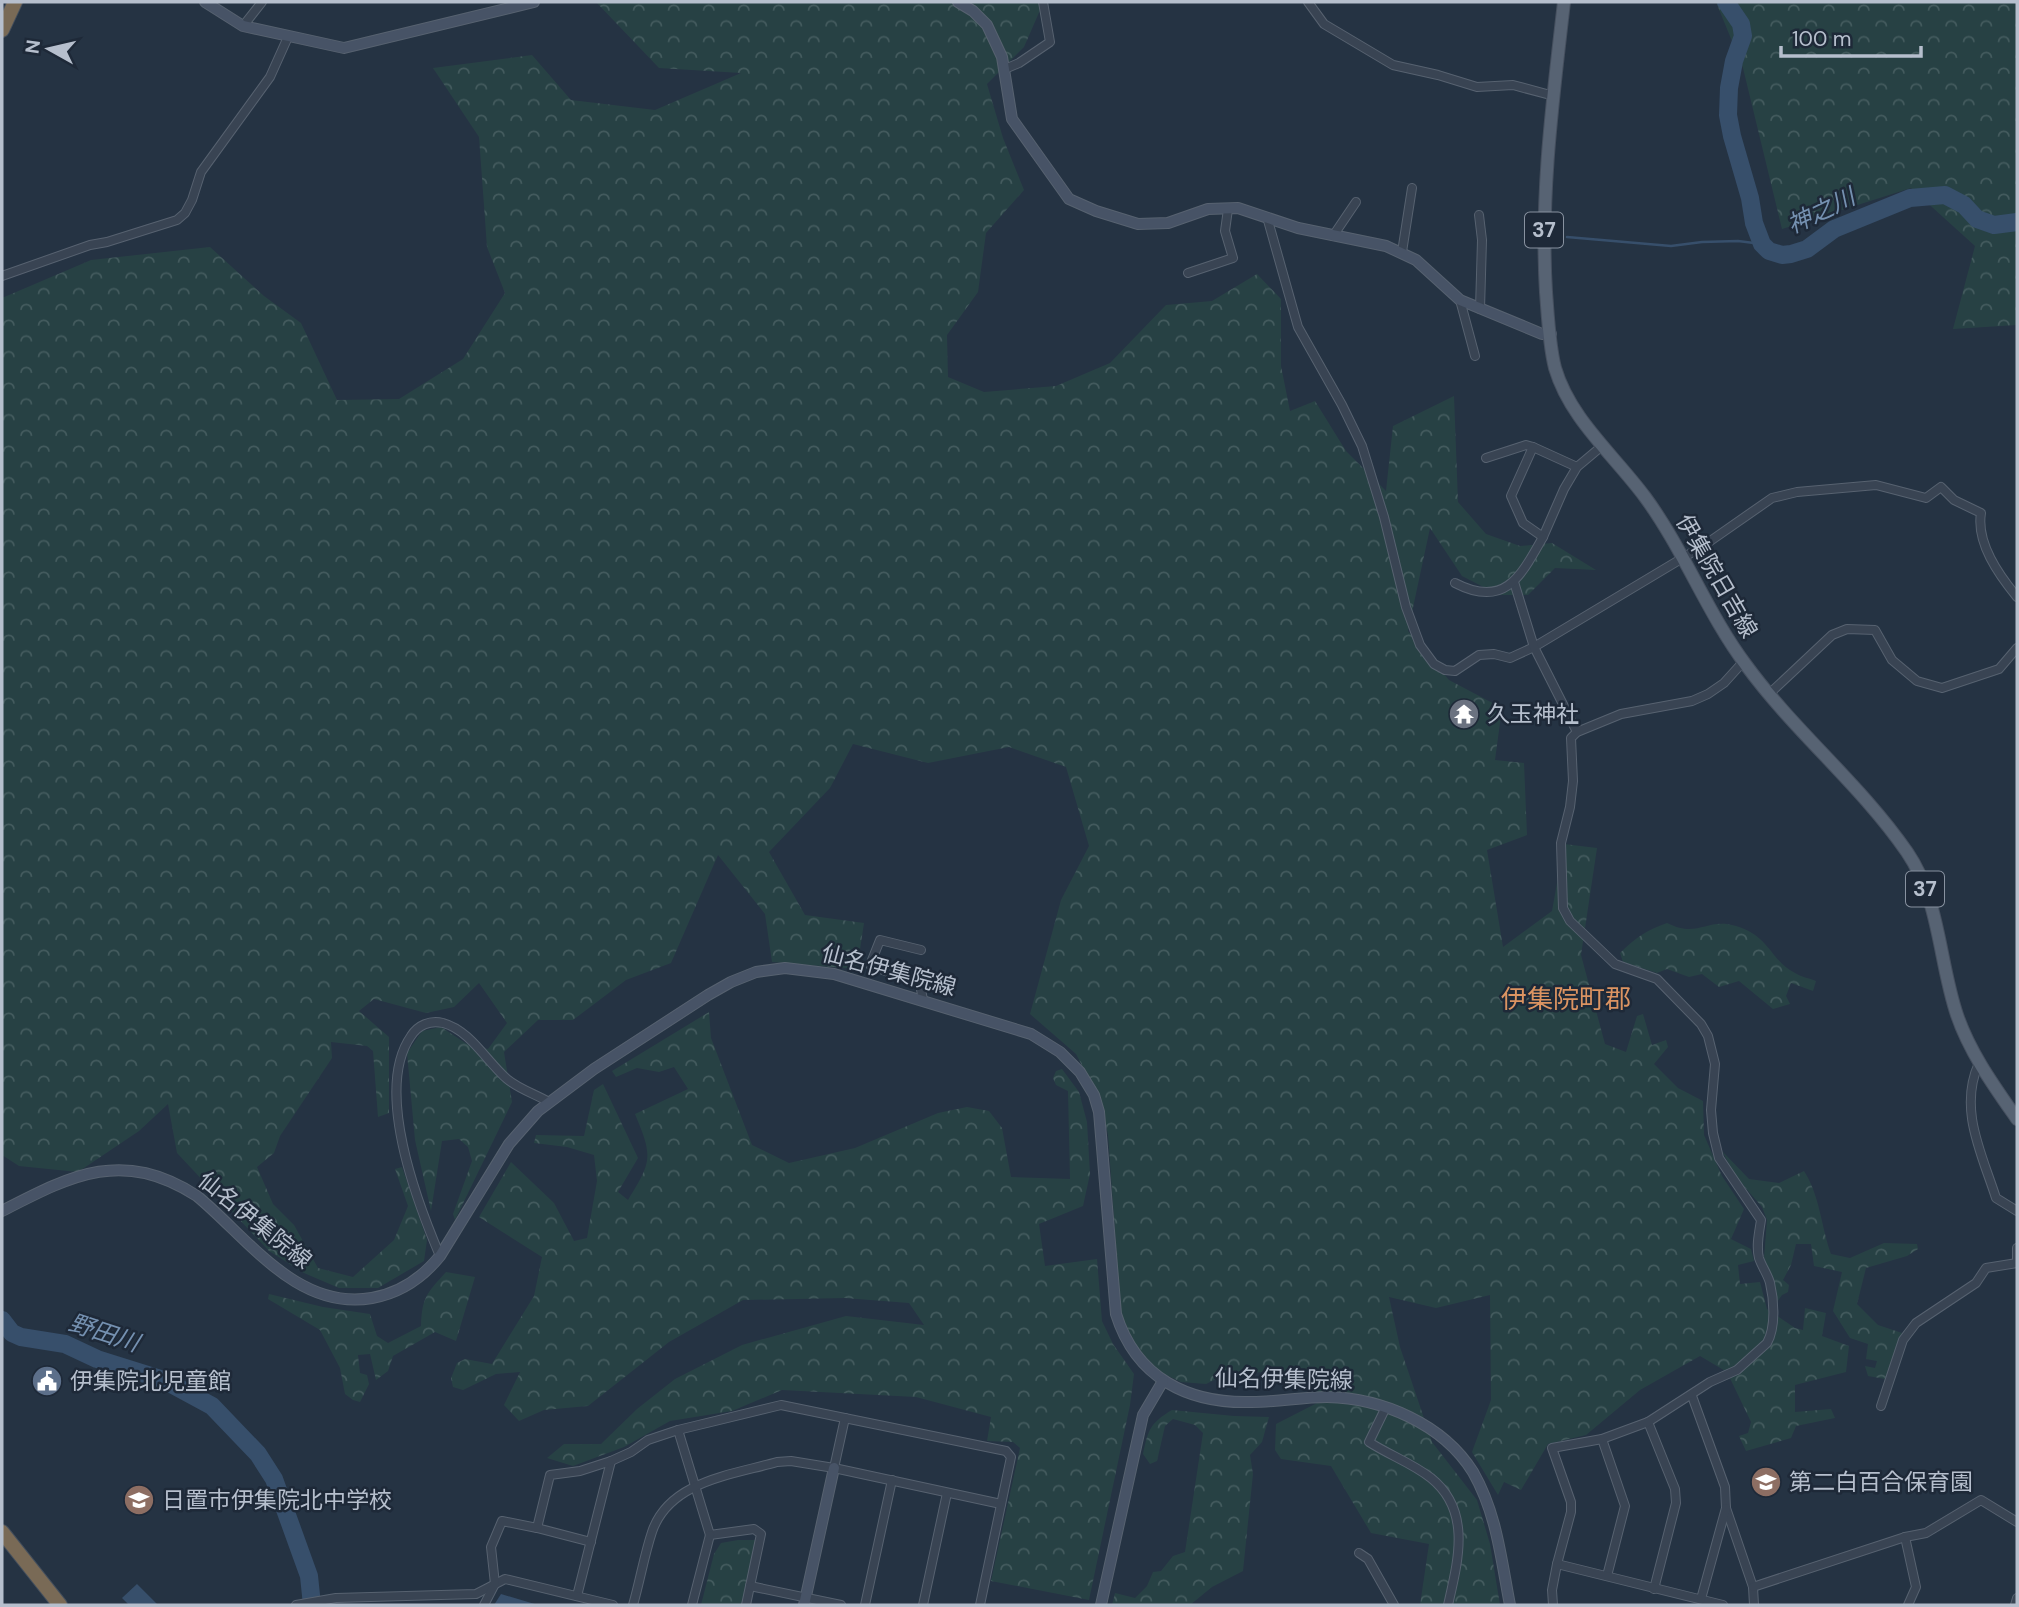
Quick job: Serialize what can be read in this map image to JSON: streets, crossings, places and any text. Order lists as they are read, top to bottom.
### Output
{
  "streets": {
    "main road": ["37", "伊集院日吉線", "仙名伊集院線"]
  },
  "districts": ["伊集院町郡"],
  "water": ["神之川", "野田川"],
  "places": {
    "temple": ["久玉神社"],
    "public building": ["伊集院北児童館"],
    "school or university": ["第二白百合保育園", "日置市伊集院北中学校"]
  },
  "scale_bar": "100 m",
  "north": "left"
}
